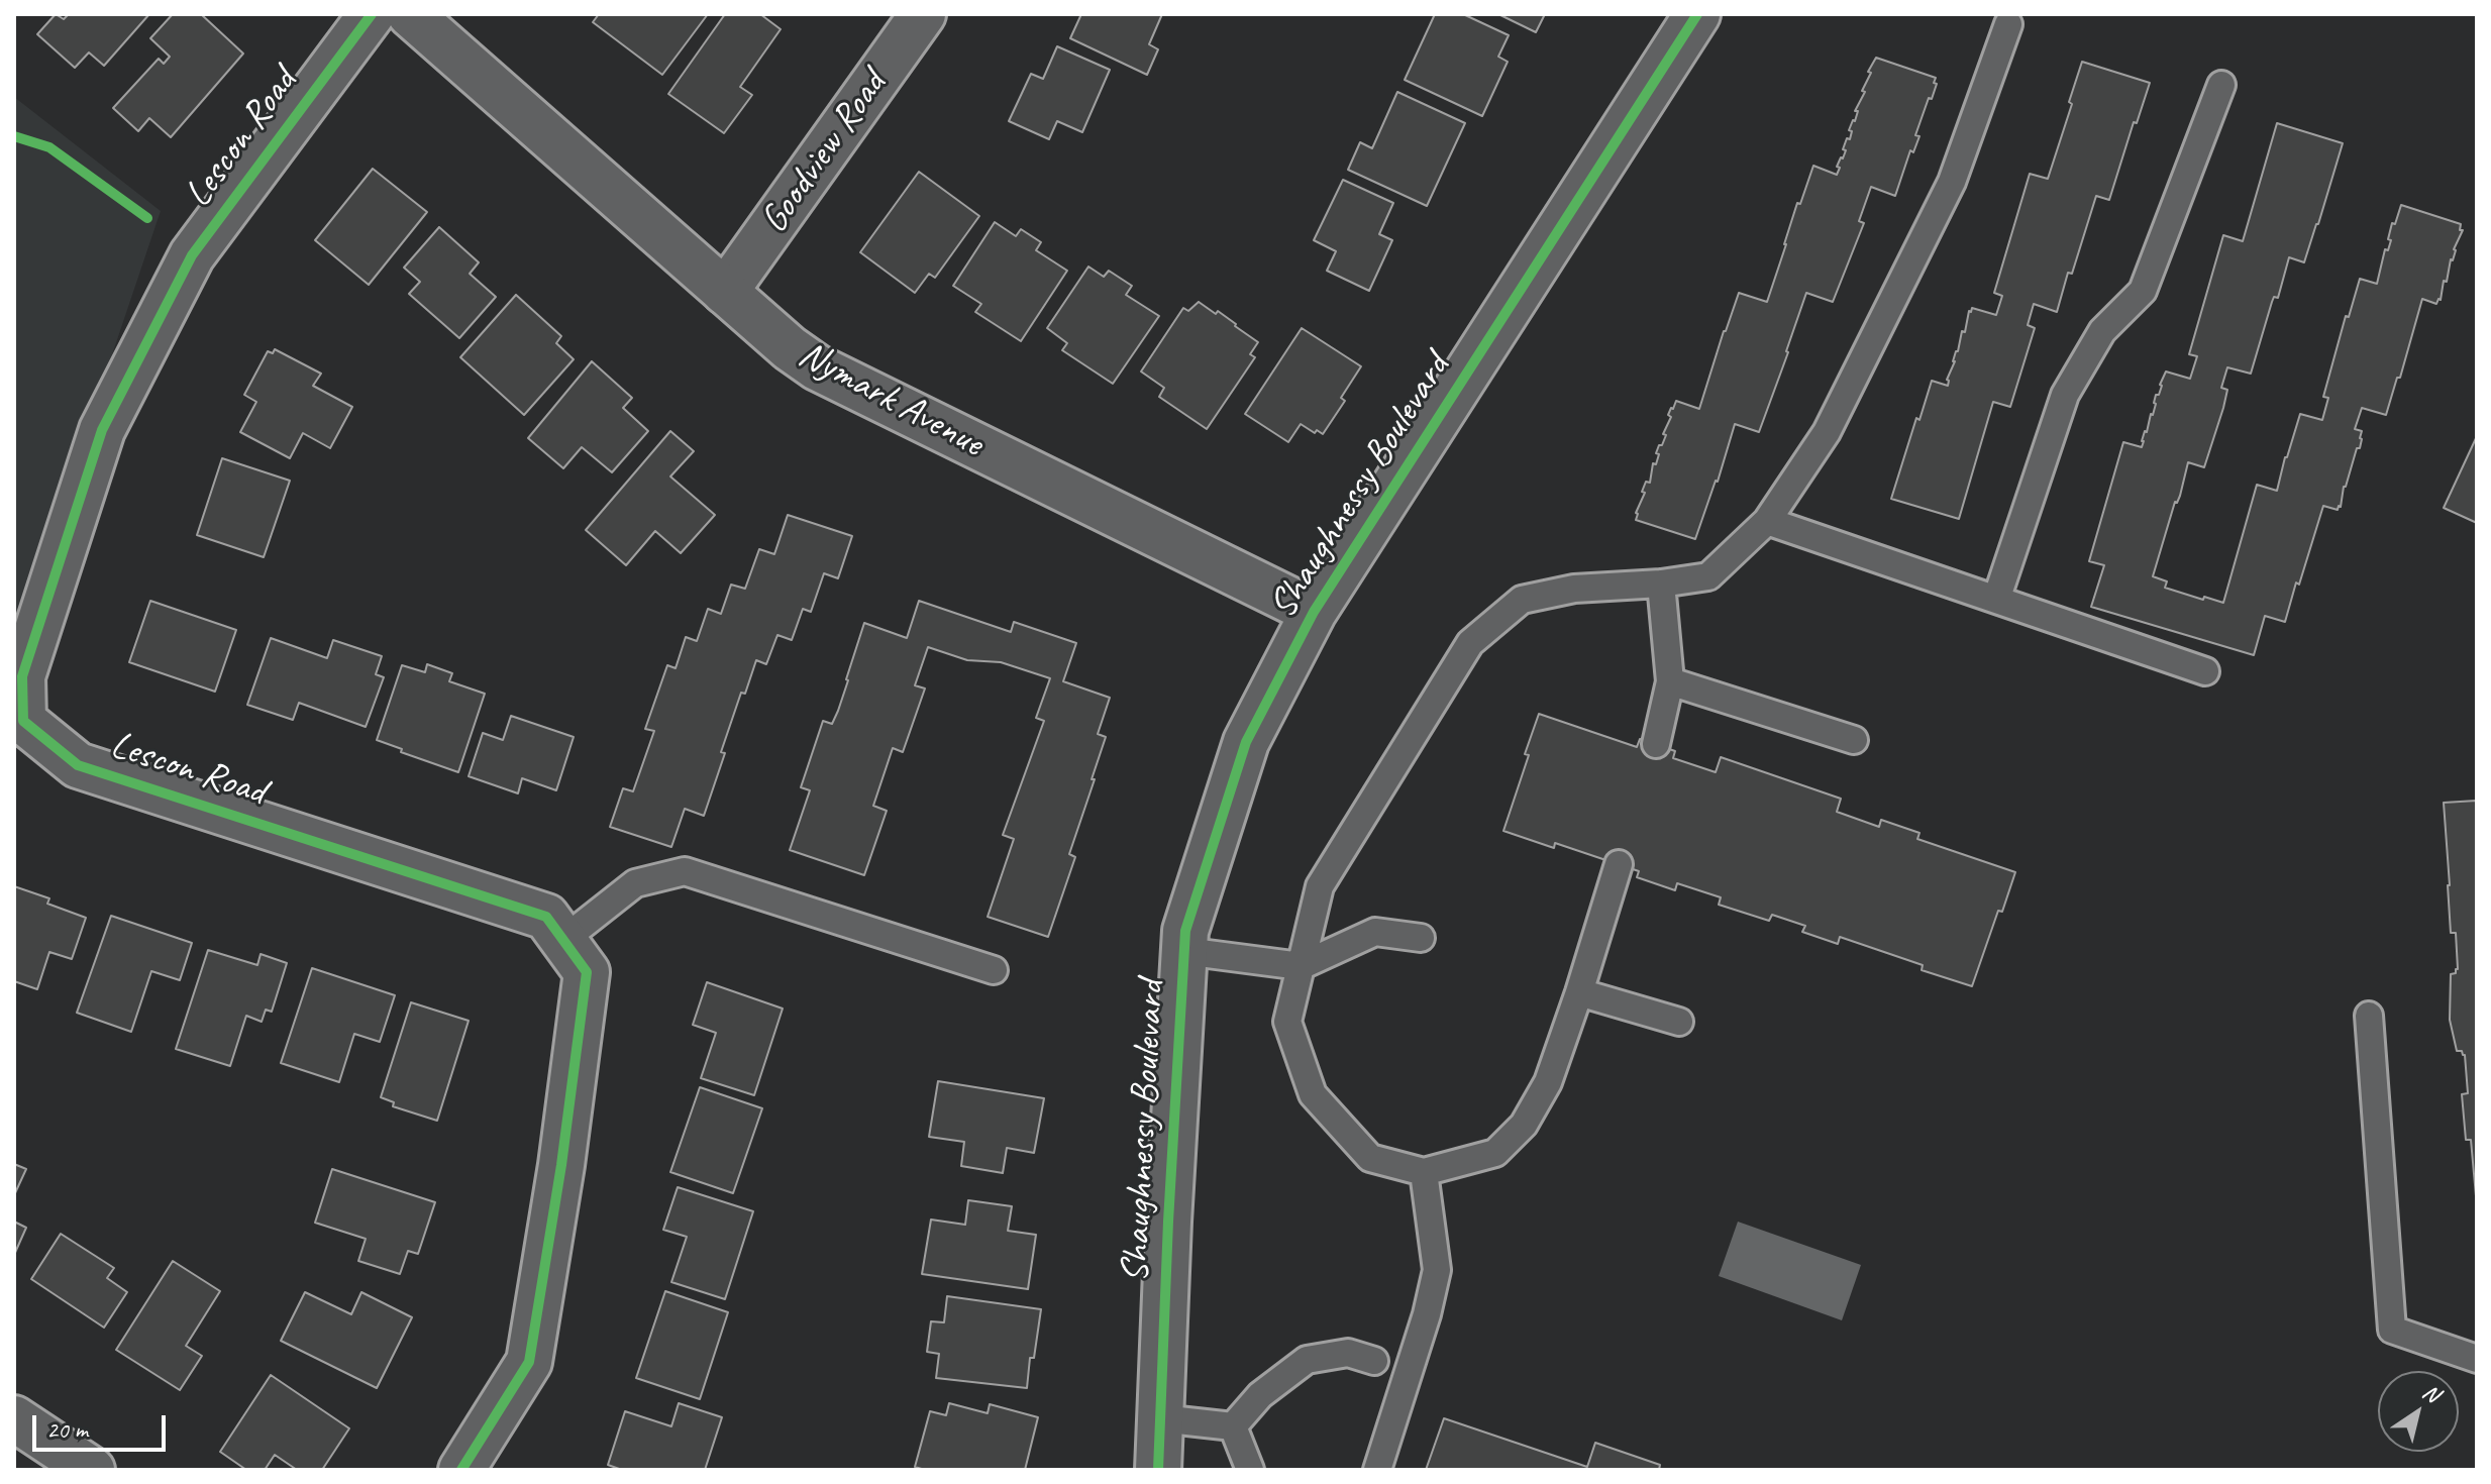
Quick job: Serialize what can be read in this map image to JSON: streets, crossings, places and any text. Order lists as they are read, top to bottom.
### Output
{
  "streets": {
    "street": [
      "Lescon Road",
      "Goodview Road",
      "Nymark Avenue",
      "Shaughnessy Boulevard"
    ]
  },
  "crossings": [
    ["Goodview Road", "Nymark Avenue"],
    ["Nymark Avenue", "Shaughnessy Boulevard"]
  ],
  "scale_bar": "20 m",
  "north": "top right"
}
